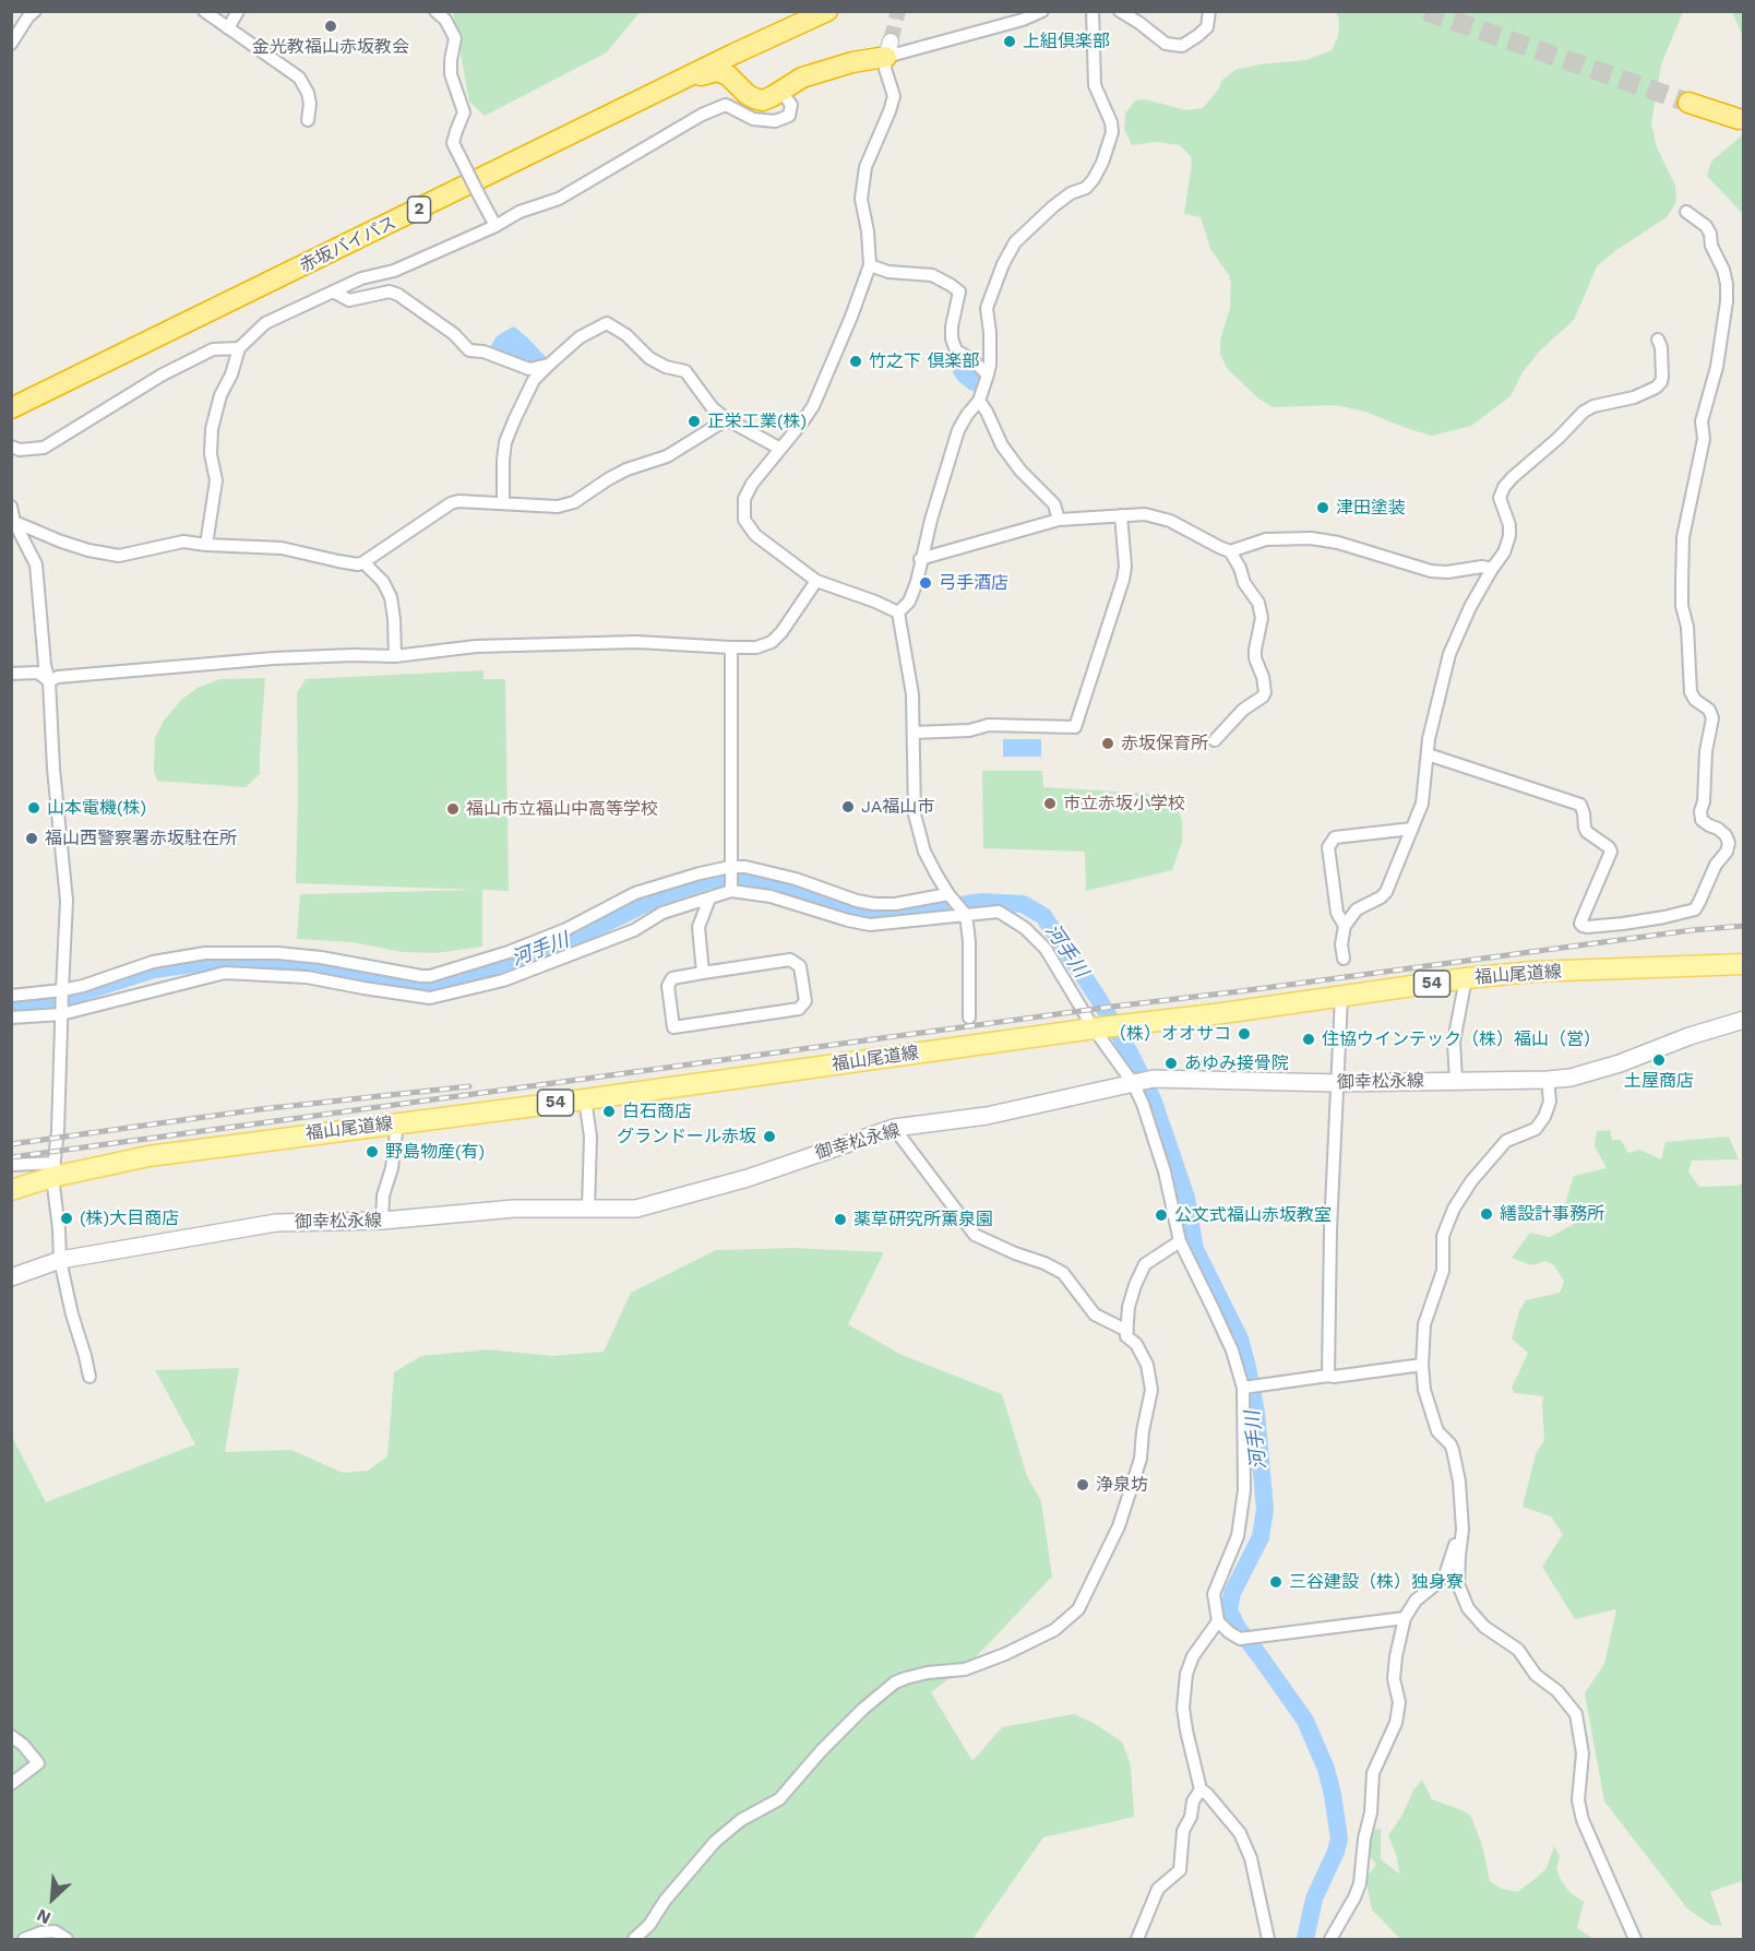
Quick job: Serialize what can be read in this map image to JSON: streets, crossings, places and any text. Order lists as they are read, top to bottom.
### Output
{
  "streets": {
    "highway": ["2", "赤坂バイパス"],
    "main road": ["福山尾道線", "54", "御幸松永線"]
  },
  "water": ["河手川"],
  "places": [
    "金光教福山赤坂教会",
    "上組倶楽部",
    "竹之下 倶楽部",
    "正栄工業(株)",
    "津田塗装",
    "弓手酒店",
    "赤坂保育所",
    "市立赤坂小学校",
    "JA福山市",
    "山本電機(株)",
    "福山市立福山中高等学校",
    "福山西警察署赤坂駐在所",
    "（株）オオサコ",
    "住協ウインテック（株）福山（営）",
    "土屋商店",
    "あゆみ接骨院",
    "白石商店",
    "グランドール赤坂",
    "野島物産(有)",
    "繕設計事務所",
    "公文式福山赤坂教室",
    "(株)大目商店",
    "薬草研究所薫泉園",
    "浄泉坊",
    "三谷建設（株）独身寮"
  ],
  "north": "bottom left"
}
